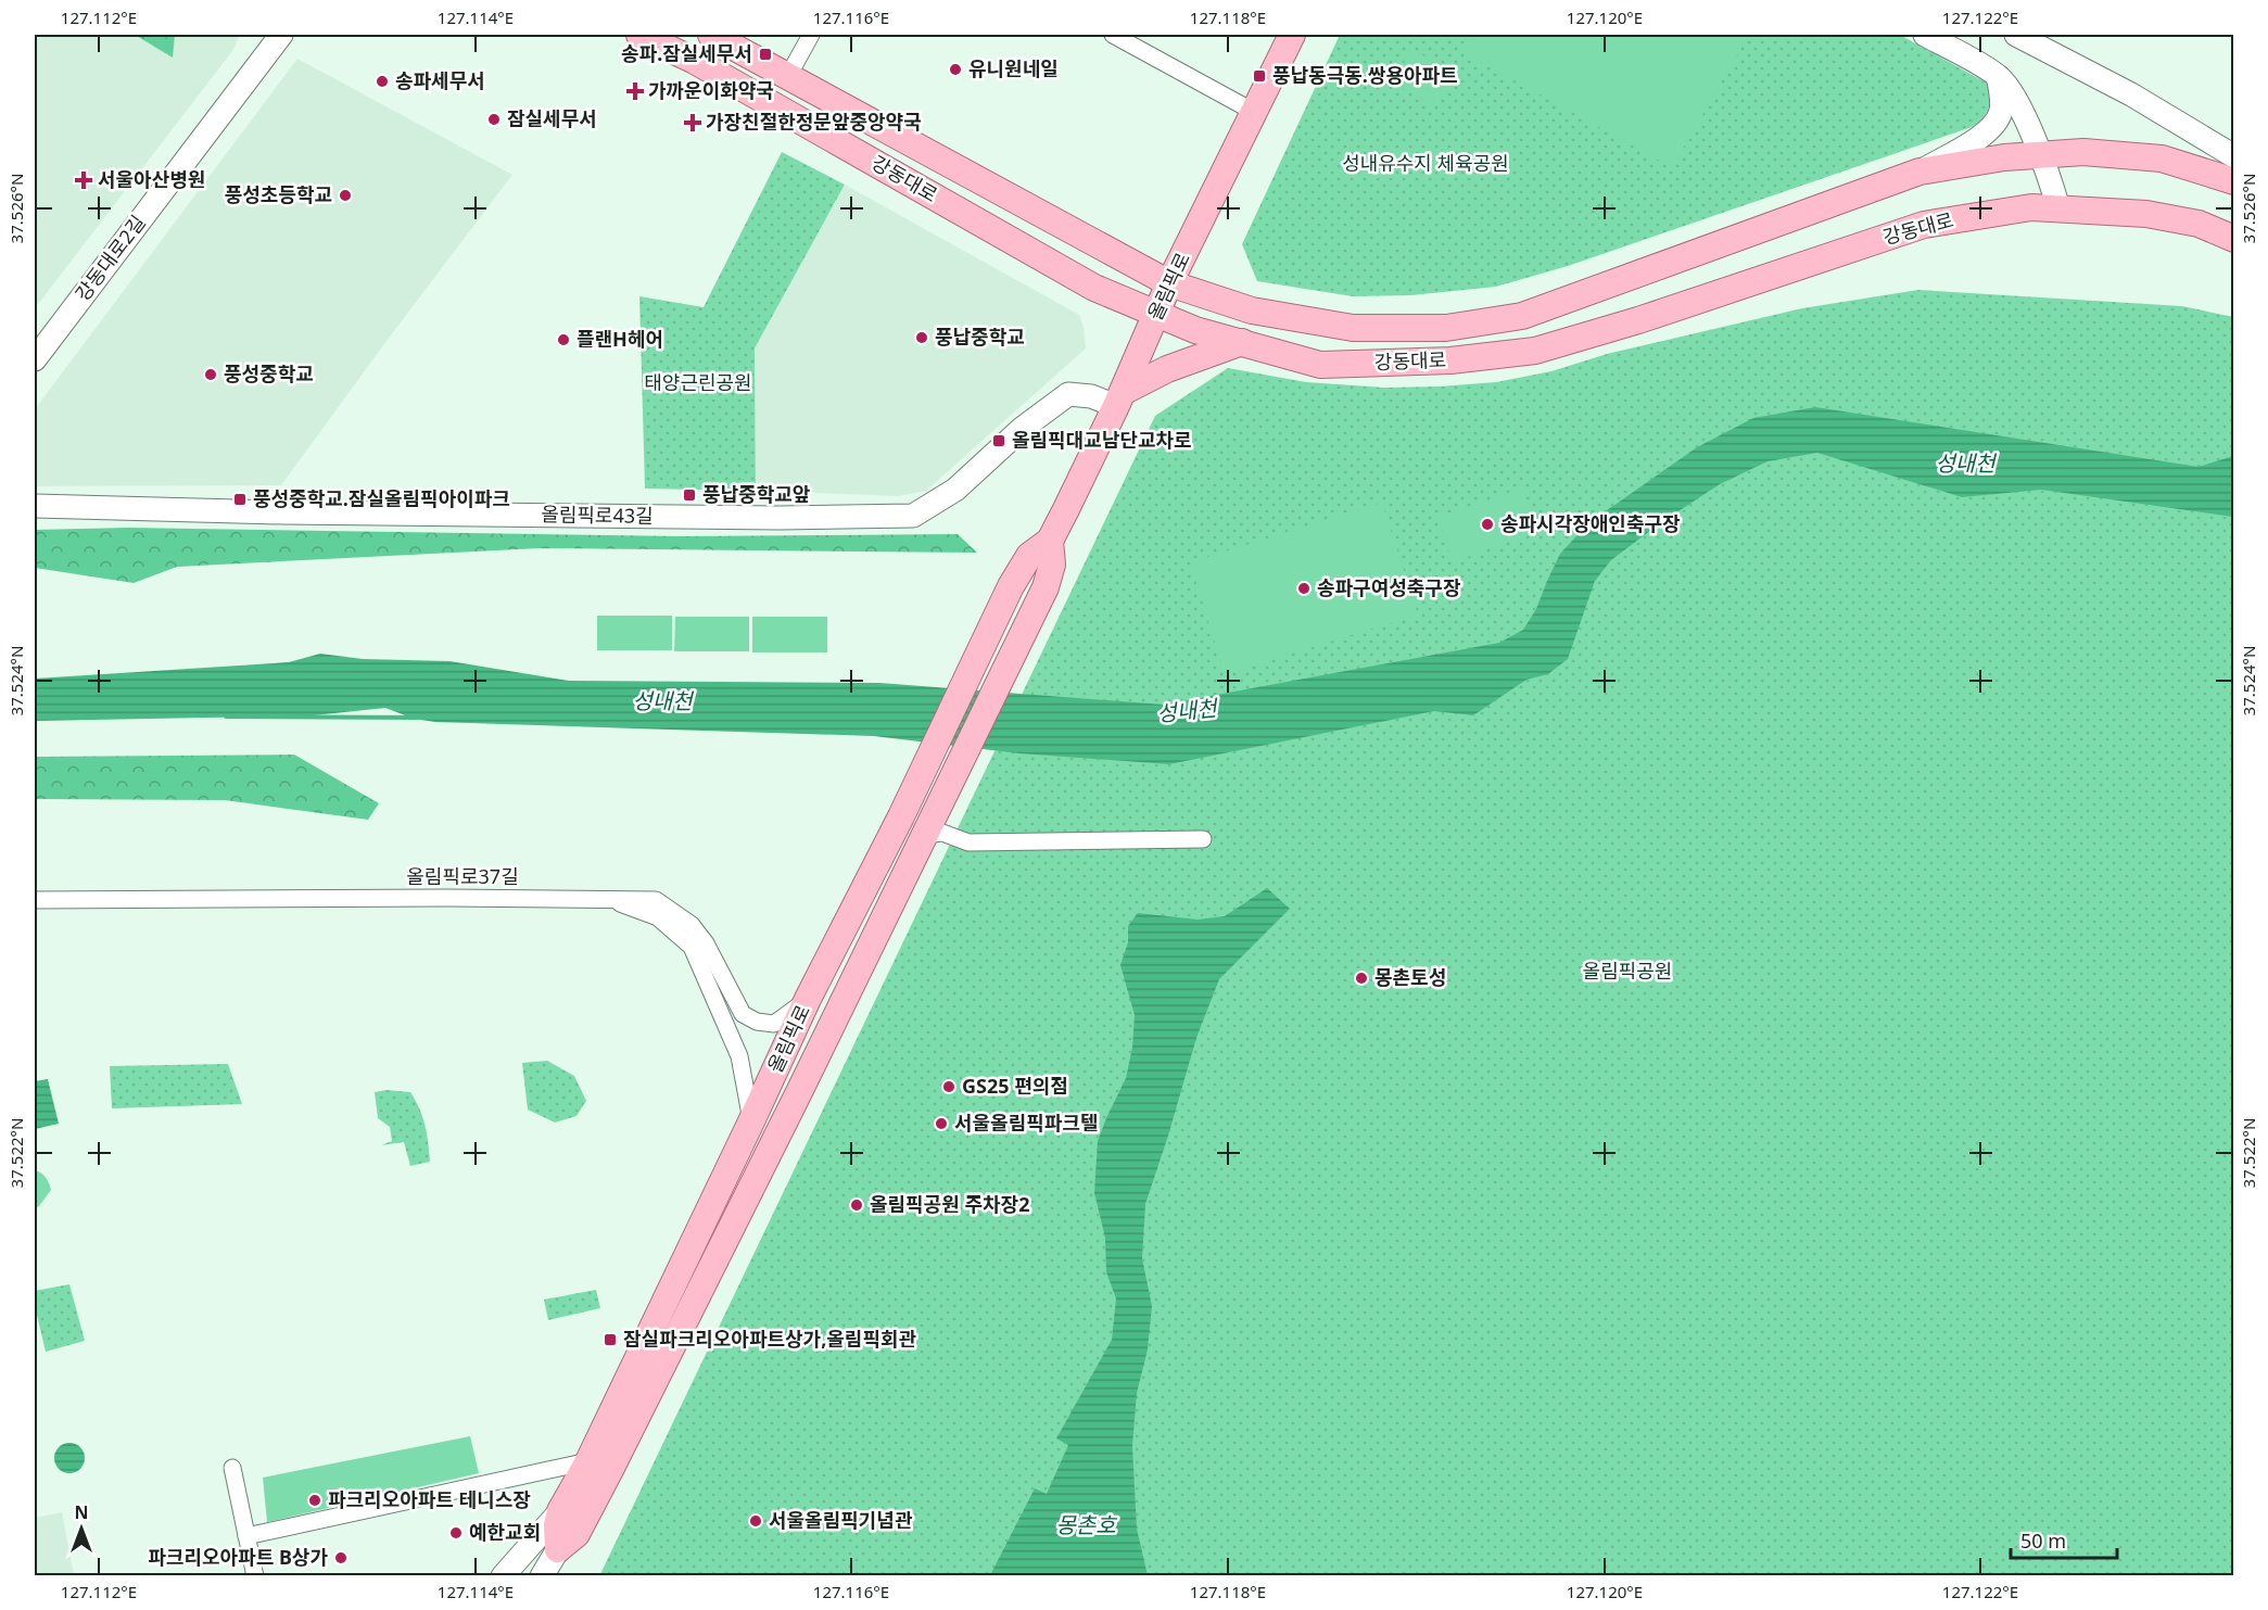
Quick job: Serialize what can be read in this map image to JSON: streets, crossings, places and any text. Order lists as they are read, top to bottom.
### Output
{
  "streets": {
    "main road": ["강동대로", "올림픽로"],
    "street": ["강동대로2길", "올림픽로43길", "올림픽로37길"]
  },
  "crossings": [
    ["강동대로", "올림픽로"],
    ["올림픽로", "올림픽로43길"],
    ["올림픽로", "올림픽로37길"]
  ],
  "water": ["성내천", "몽촌호"],
  "parks": ["성내유수지 체육공원", "태양근린공원", "올림픽공원"],
  "places": {
    "transit": [
      "송파.잠실세무서",
      "풍납동극동.쌍용아파트",
      "올림픽대교남단교차로",
      "풍납중학교앞",
      "풍성중학교.잠실올림픽아이파크",
      "잠실파크리오아파트상가,올림픽회관"
    ],
    "other": [
      "유니원네일",
      "송파세무서",
      "잠실세무서",
      "풍성초등학교",
      "풍납중학교",
      "플랜H헤어",
      "풍성중학교",
      "송파시각장애인축구장",
      "송파구여성축구장",
      "몽촌토성",
      "GS25 편의점",
      "서울올림픽파크텔",
      "올림픽공원 주차장2",
      "파크리오아파트 테니스장",
      "서울올림픽기념관",
      "예한교회",
      "파크리오아파트 B상가"
    ],
    "health": ["가까운이화약국", "가장친절한정문앞중앙약국", "서울아산병원"]
  },
  "scale_bar": "50 m",
  "north": "top",
  "coordinates": [
    "127.112°E",
    "127.114°E",
    "127.116°E",
    "127.118°E",
    "127.120°E",
    "127.122°E",
    "37.526°N",
    "37.524°N",
    "37.522°N"
  ]
}
